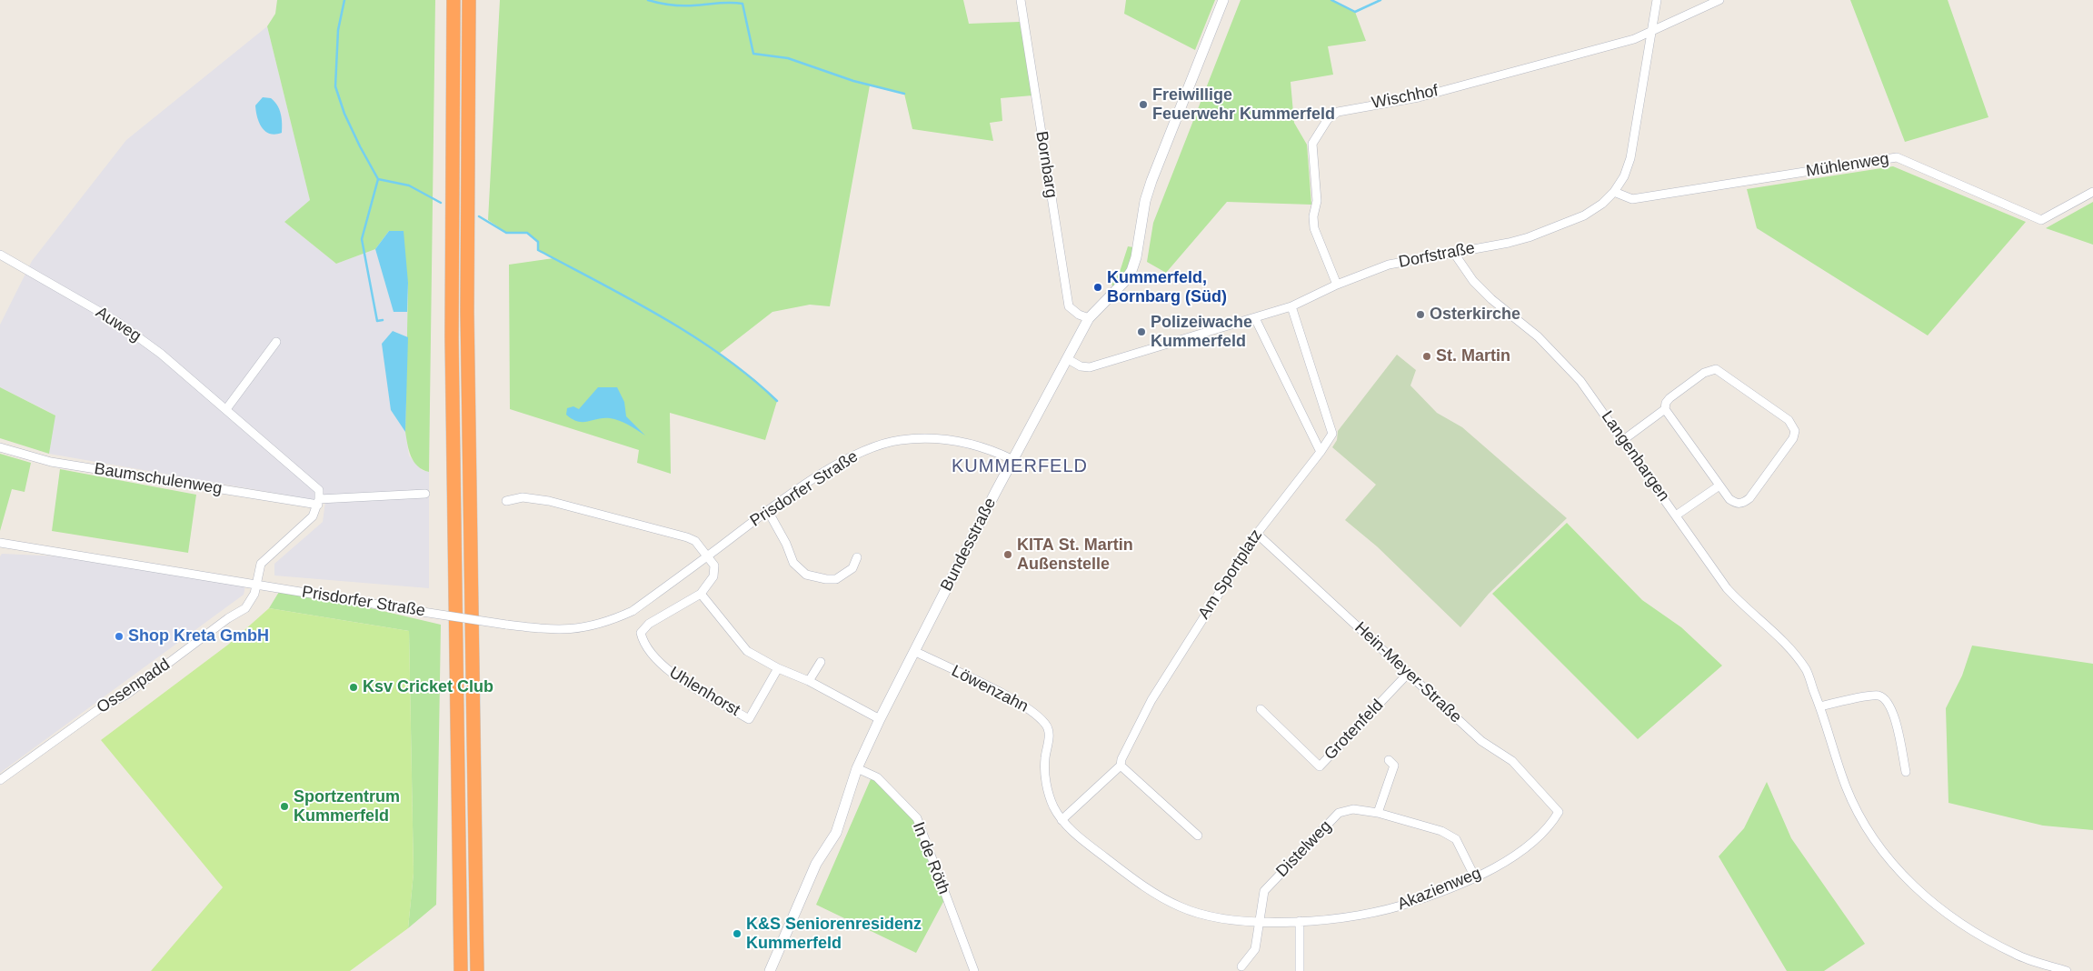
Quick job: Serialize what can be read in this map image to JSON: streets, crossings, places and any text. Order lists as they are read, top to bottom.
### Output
{
  "streets": {
    "street": [
      "Wischhof",
      "Bornbarg",
      "Mühlenweg",
      "Dorfstraße",
      "Auweg",
      "Langenbargen",
      "Baumschulenweg",
      "Prisdorfer Straße",
      "Bundesstraße",
      "Am Sportplatz",
      "Hein-Meyer-Straße",
      "Ossenpadd",
      "Löwenzahn",
      "Uhlenhorst",
      "Grotenfeld",
      "Distelweg",
      "In de Röth",
      "Akazienweg"
    ]
  },
  "crossings": [
    ["Wischhof", "Dorfstraße"],
    ["Bornbarg", "Bundesstraße"],
    ["Mühlenweg", "Dorfstraße"],
    ["Dorfstraße", "Langenbargen"],
    ["Dorfstraße", "Bundesstraße"],
    ["Dorfstraße", "Am Sportplatz"],
    ["Auweg", "Baumschulenweg"],
    ["Prisdorfer Straße", "Bundesstraße"],
    ["Prisdorfer Straße", "Ossenpadd"],
    ["Bundesstraße", "Löwenzahn"],
    ["Bundesstraße", "In de Röth"],
    ["Am Sportplatz", "Hein-Meyer-Straße"],
    ["Am Sportplatz", "Löwenzahn"],
    ["Am Sportplatz", "Akazienweg"],
    ["Hein-Meyer-Straße", "Grotenfeld"],
    ["Hein-Meyer-Straße", "Akazienweg"],
    ["Löwenzahn", "Akazienweg"],
    ["Distelweg", "Akazienweg"]
  ],
  "districts": ["KUMMERFELD"],
  "places": [
    "Freiwillige Feuerwehr Kummerfeld",
    "Kummerfeld, Bornbarg (Süd)",
    "Osterkirche",
    "Polizeiwache Kummerfeld",
    "St. Martin",
    "KITA St. Martin Außenstelle",
    "Shop Kreta GmbH",
    "Ksv Cricket Club",
    "Sportzentrum Kummerfeld",
    "K&S Seniorenresidenz Kummerfeld"
  ]
}
